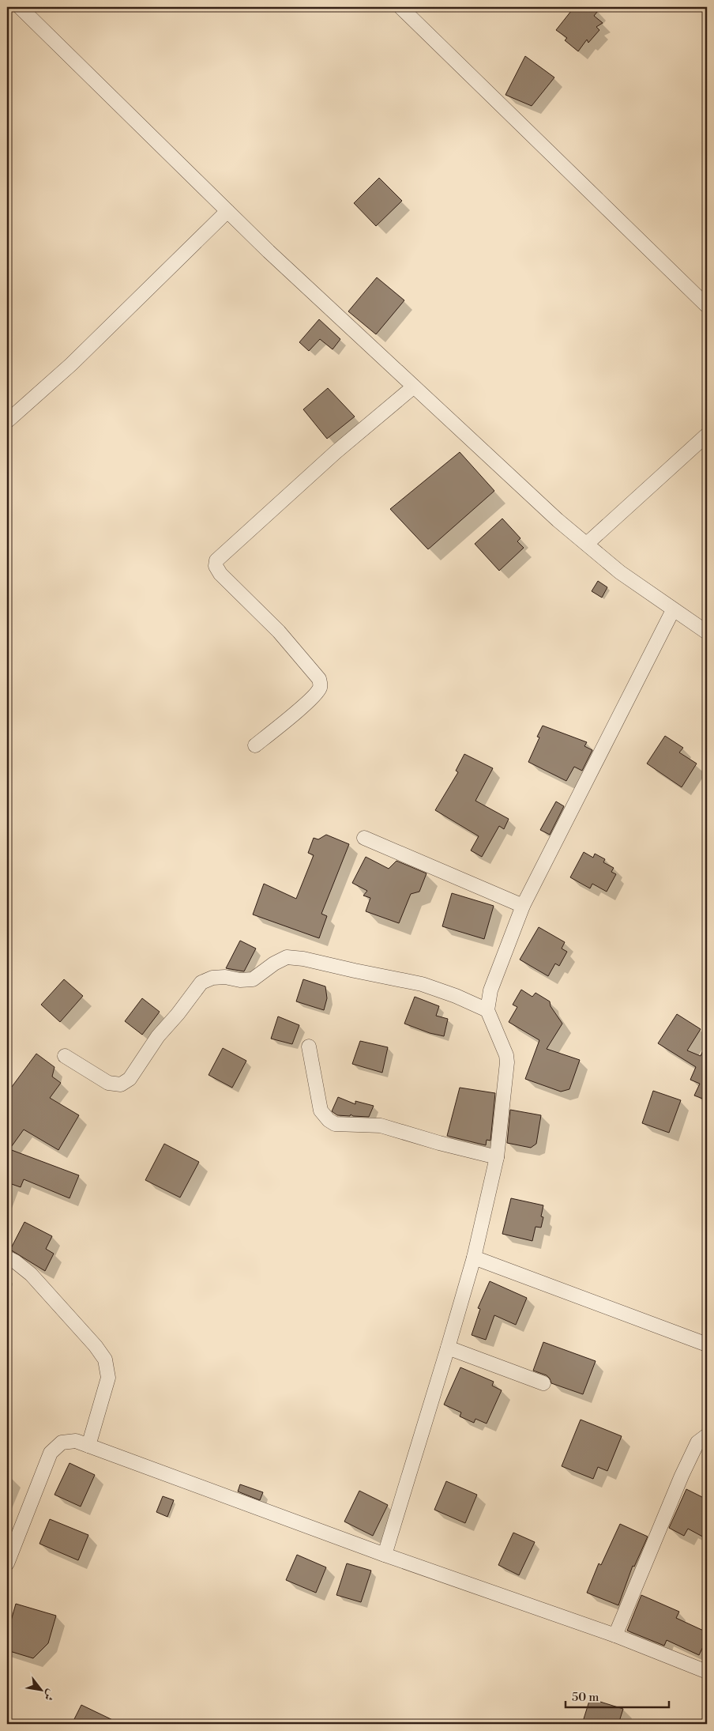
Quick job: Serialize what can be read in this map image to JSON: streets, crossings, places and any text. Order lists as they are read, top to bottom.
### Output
{
  "scale_bar": "50 m",
  "north": "bottom right"
}
